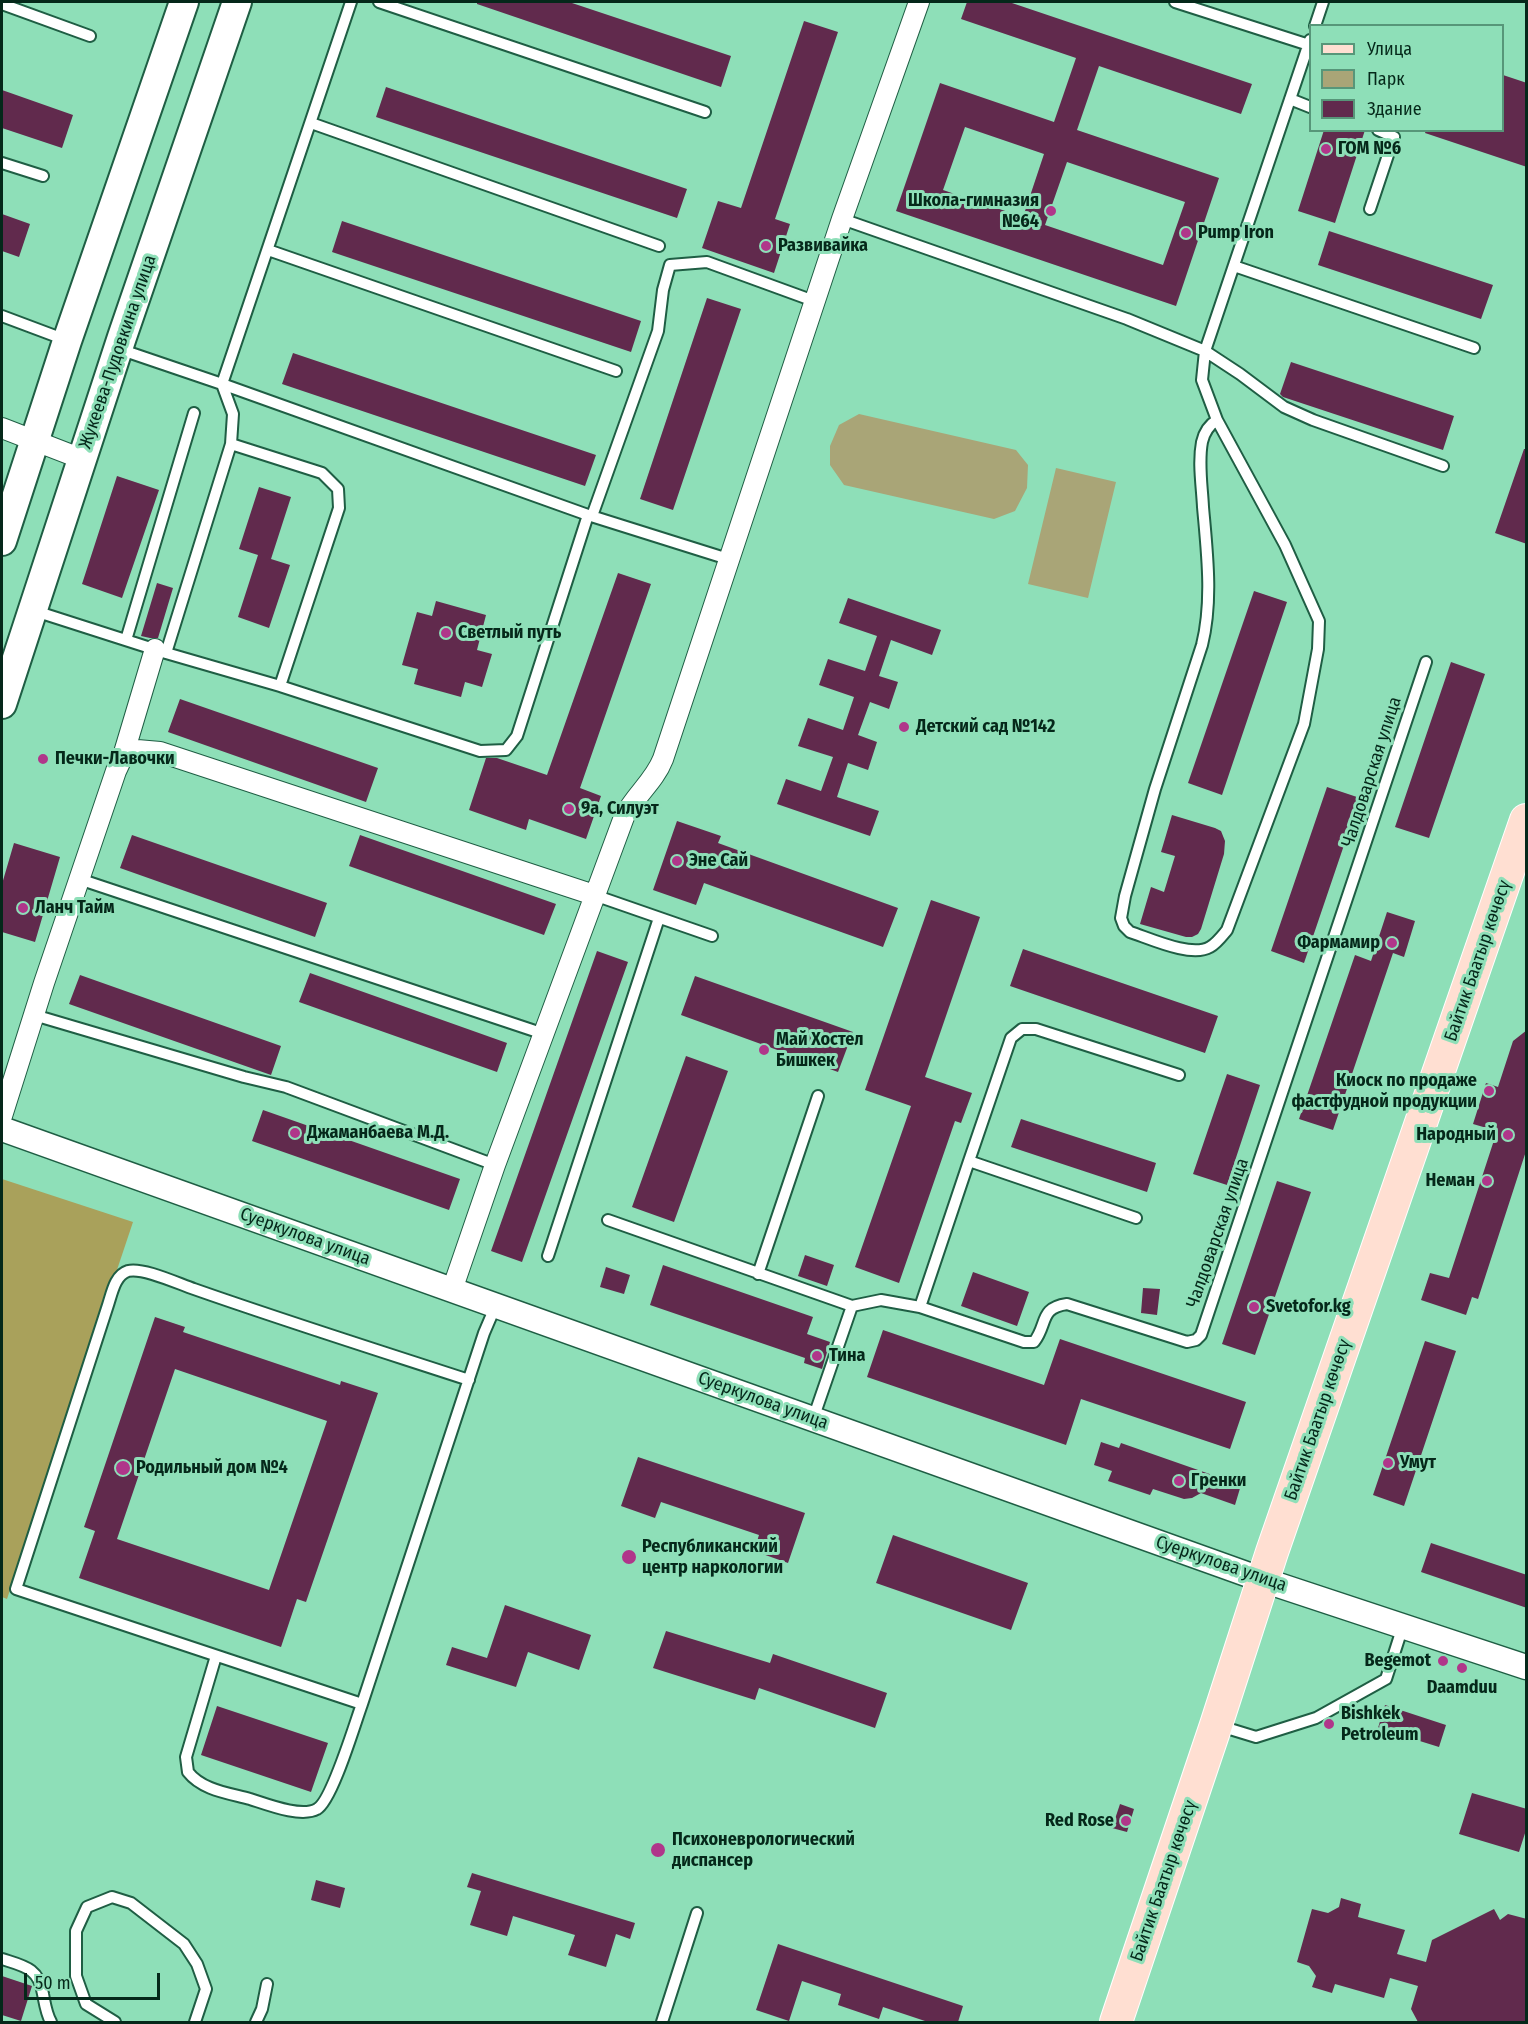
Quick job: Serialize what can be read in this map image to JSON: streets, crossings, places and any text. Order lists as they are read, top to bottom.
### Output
{
  "streets": {
    "main road": ["Жукеева-Пудовкина улица", "Байтик Баатыр көчөсү"],
    "street": ["Суеркулова улица"],
    "lane": ["Чалдоварская улица"]
  },
  "crossings": [
    ["Байтик Баатыр көчөсү", "Суеркулова улица"]
  ],
  "places": [
    "ГОМ №6",
    "Школа-гимназия №64",
    "Pump Iron",
    "Развивайка",
    "Светлый путь",
    "Детский сад №142",
    "Печки-Лавочки",
    "9а, Силуэт",
    "Эне Сай",
    "Ланч Тайм",
    "Фармамир",
    "Май Хостел Бишкек",
    "Киоск по продаже фастфудной продукции",
    "Джаманбаева М.Д.",
    "Народный",
    "Неман",
    "Svetofor.kg",
    "Тина",
    "Умут",
    "Родильный дом №4",
    "Гренки",
    "Республиканский центр наркологии",
    "Begemot",
    "Daamduu",
    "Bishkek Petroleum",
    "Red Rose",
    "Психоневрологический диспансер"
  ],
  "legend": ["Улица", "Парк", "Здание"],
  "scale_bar": "50 m"
}
